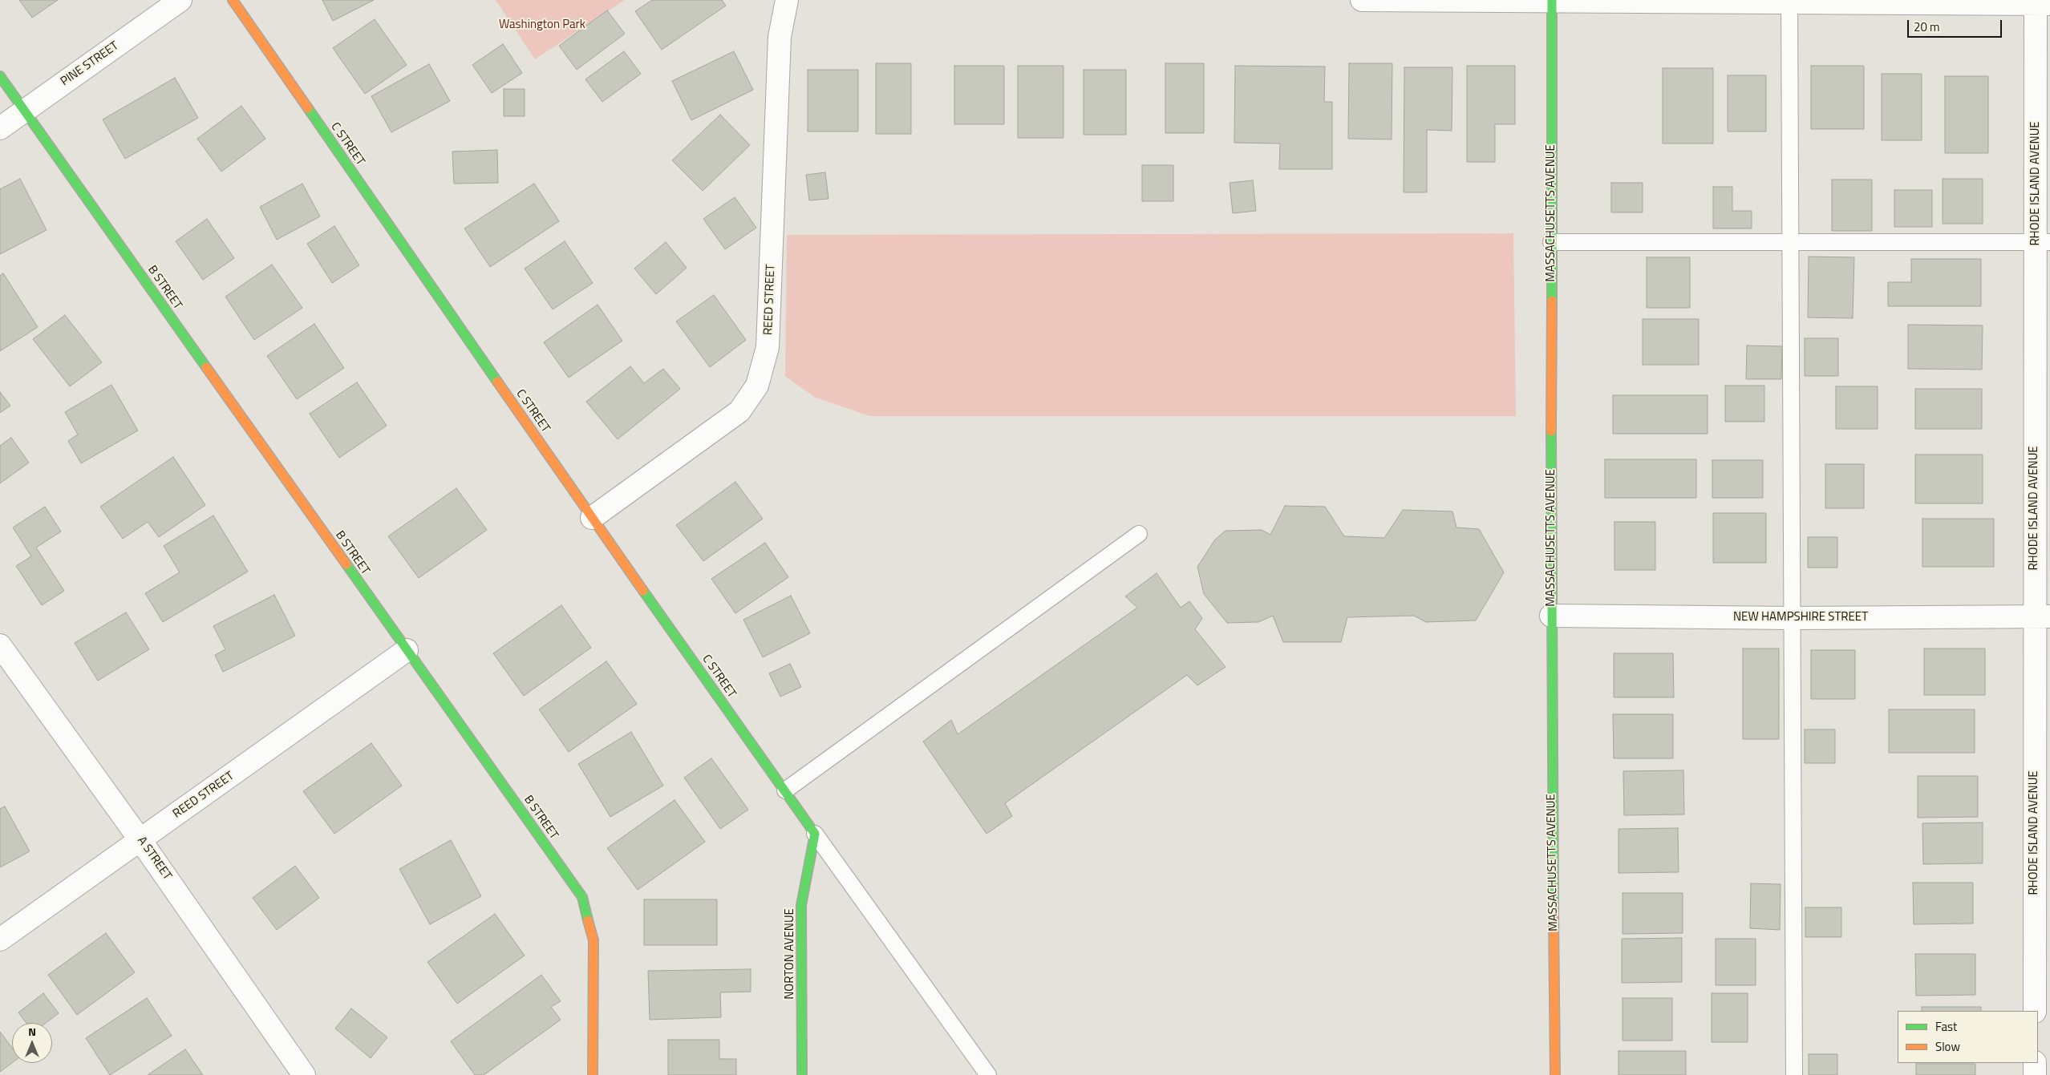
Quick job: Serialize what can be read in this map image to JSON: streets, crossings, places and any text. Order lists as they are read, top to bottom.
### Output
{
  "streets": {
    "street": [
      "PINE STREET",
      "C STREET",
      "RHODE ISLAND AVENUE",
      "MASSACHUSETTS AVENUE",
      "B STREET",
      "REED STREET",
      "NEW HAMPSHIRE STREET",
      "A STREET",
      "NORTON AVENUE"
    ]
  },
  "crossings": [
    ["PINE STREET", "B STREET"],
    ["C STREET", "REED STREET"],
    ["C STREET", "NORTON AVENUE"],
    ["RHODE ISLAND AVENUE", "NEW HAMPSHIRE STREET"],
    ["MASSACHUSETTS AVENUE", "NEW HAMPSHIRE STREET"],
    ["B STREET", "REED STREET"],
    ["REED STREET", "A STREET"]
  ],
  "parks": ["Washington Park"],
  "legend": ["Fast", "Slow"],
  "scale_bar": "20 m",
  "north": "top"
}
